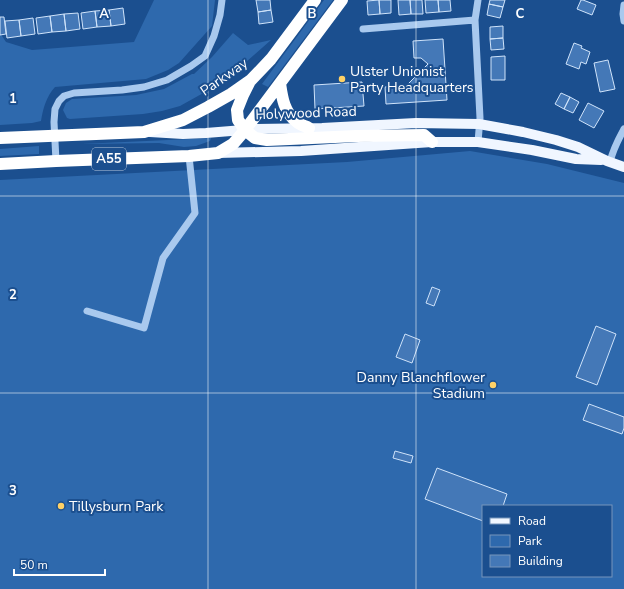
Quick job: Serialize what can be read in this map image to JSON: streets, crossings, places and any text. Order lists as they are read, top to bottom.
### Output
{
  "streets": {
    "highway": ["Parkway", "Holywood Road", "A55"]
  },
  "crossings": [
    ["Parkway", "Holywood Road"],
    ["Holywood Road", "A55"]
  ],
  "places": ["Ulster Unionist Party Headquarters", "Danny Blanchflower Stadium", "Tillysburn Park"],
  "legend": ["Road", "Park", "Building"],
  "scale_bar": "50 m",
  "grid": {
    "columns": ["A", "B", "C"],
    "rows": ["1", "2", "3"]
  }
}
